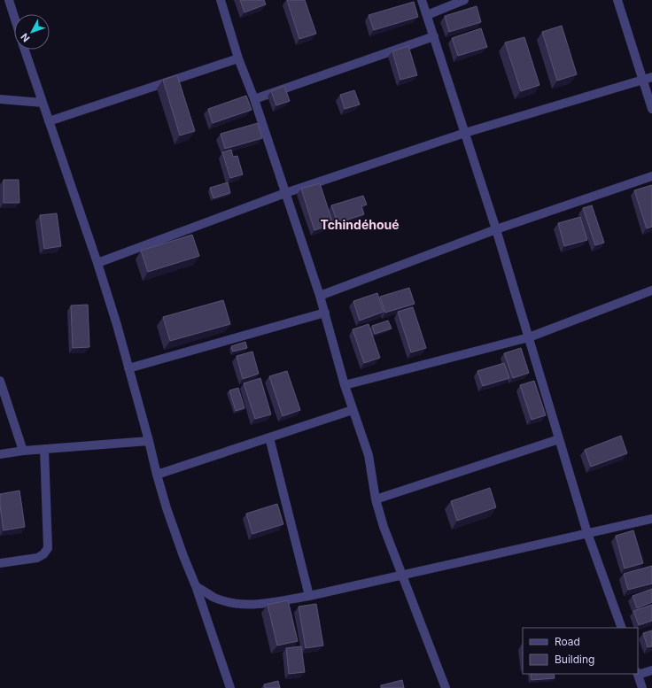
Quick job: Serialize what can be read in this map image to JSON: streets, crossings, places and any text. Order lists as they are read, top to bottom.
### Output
{
  "districts": ["Tchindéhoué"],
  "legend": ["Road", "Building"],
  "north": "bottom left"
}
